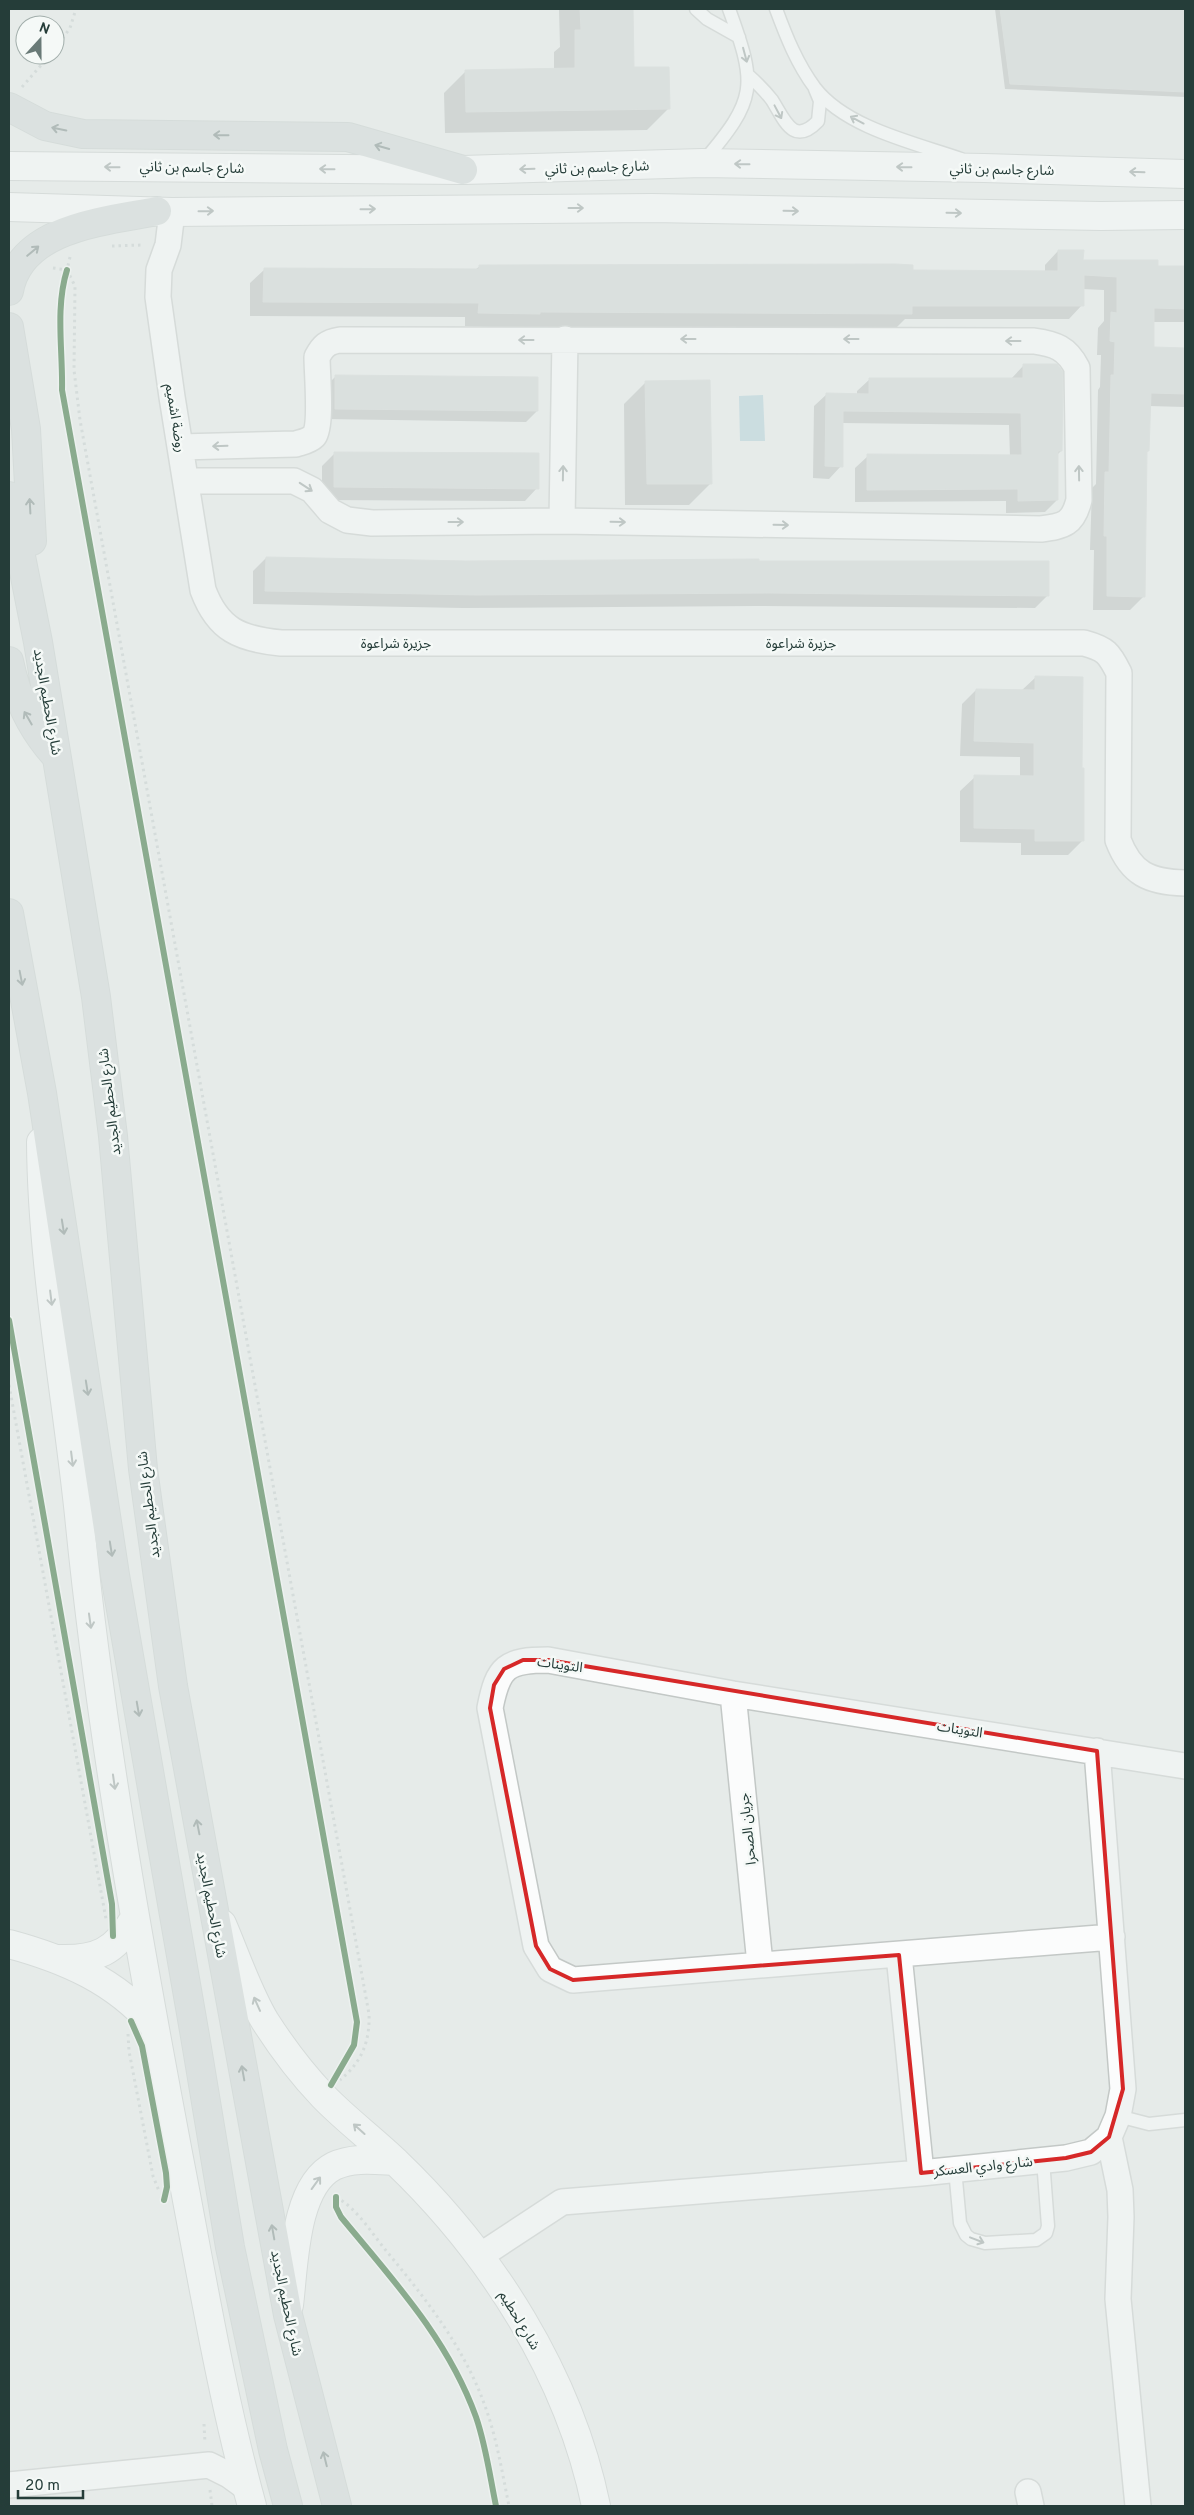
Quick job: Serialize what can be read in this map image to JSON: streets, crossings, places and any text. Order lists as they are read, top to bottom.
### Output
{
  "streets": {
    "main road": ["شارع الحطيم الجديد"],
    "street": [
      "شارع جاسم بن ثاني",
      "روضة اشميم",
      "جزيرة شراعوة",
      "التوينات",
      "جريان الصحرا",
      "شارع وادي العسكر",
      "شارع لحطيم"
    ]
  },
  "crossings": [
    ["روضة اشميم", "جزيرة شراعوة"],
    ["شارع الحطيم الجديد", "شارع لحطيم"],
    ["التوينات", "جريان الصحرا"],
    ["شارع وادي العسكر", "شارع لحطيم"]
  ],
  "scale_bar": "20 m",
  "north": "top"
}
